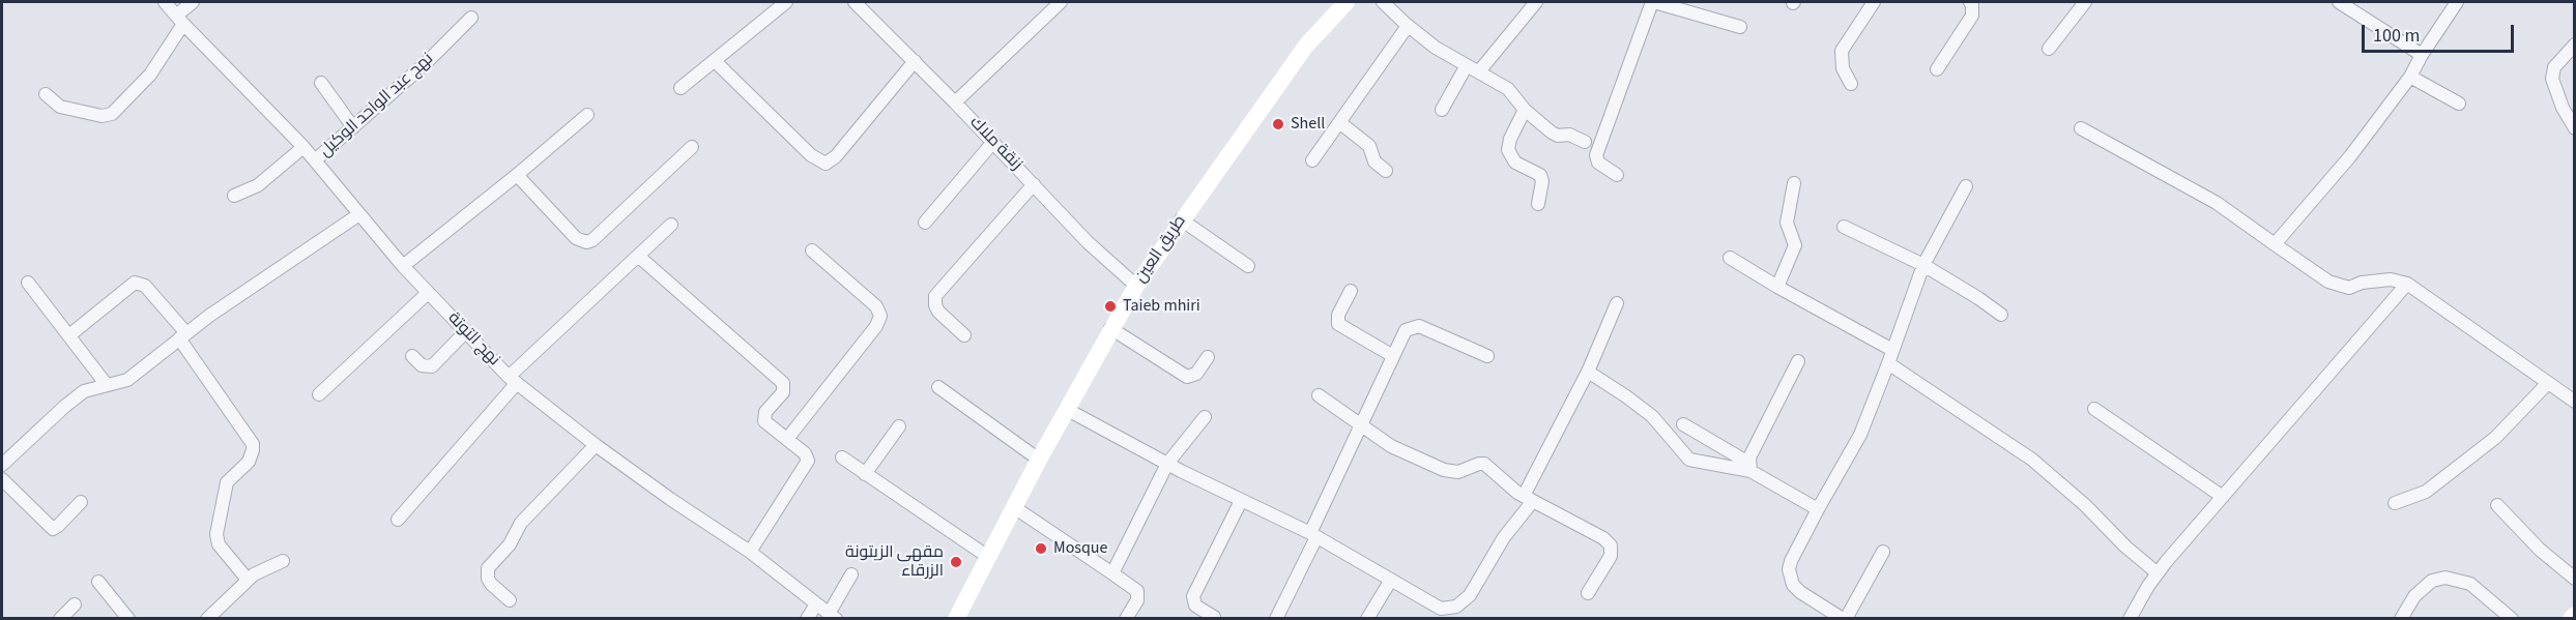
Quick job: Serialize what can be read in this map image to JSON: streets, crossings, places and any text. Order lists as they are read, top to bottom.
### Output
{
  "streets": {
    "main road": ["طريق العين"],
    "street": ["نهج عبد الواحد الوكيل", "زنقة ملاك", "نهج التوتة"]
  },
  "crossings": [
    ["نهج عبد الواحد الوكيل", "نهج التوتة"],
    ["زنقة ملاك", "طريق العين"]
  ],
  "places": [
    "Shell",
    "Taieb mhiri",
    "Mosque",
    "مقهى الزيتونة الزرقاء"
  ],
  "scale_bar": "100 m"
}
